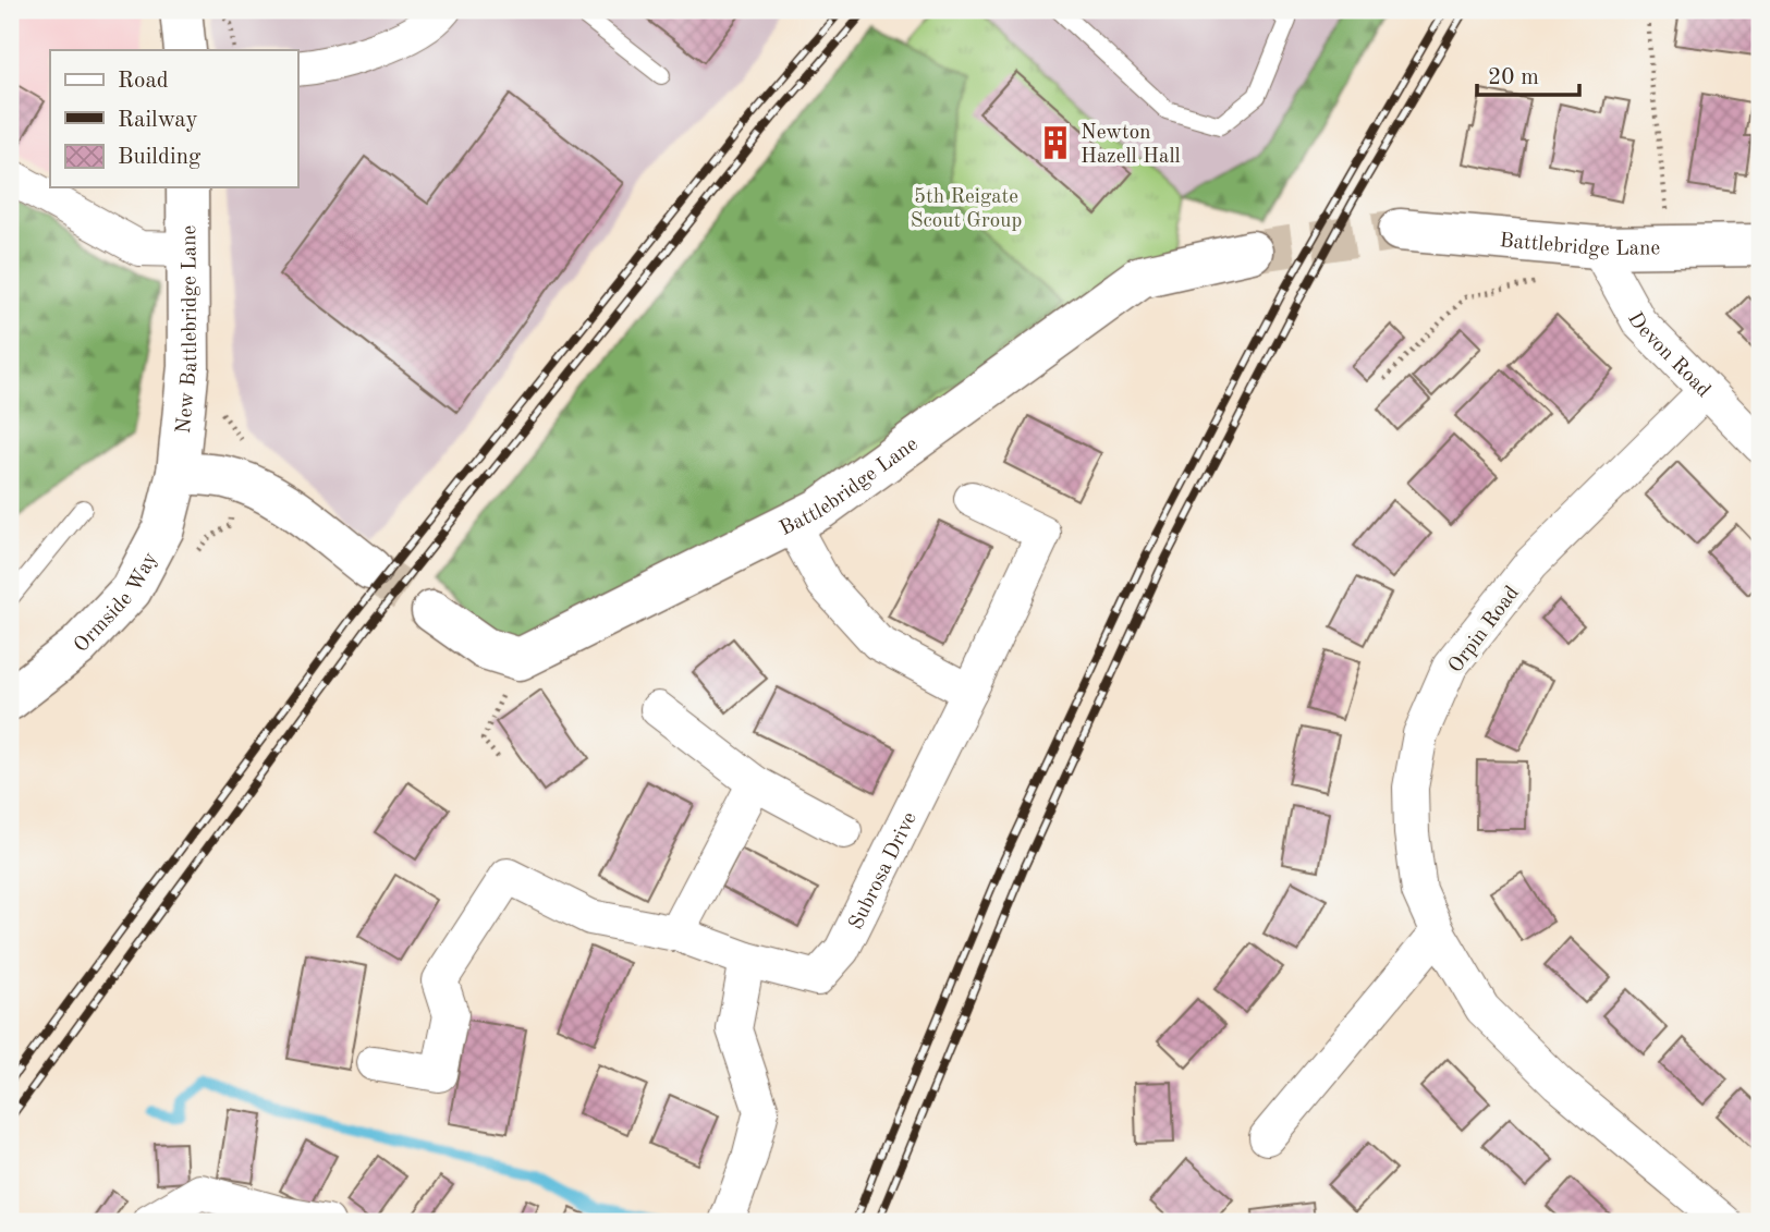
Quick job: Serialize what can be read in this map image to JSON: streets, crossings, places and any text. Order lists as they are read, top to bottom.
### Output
{
  "streets": {
    "street": [
      "Battlebridge Lane",
      "New Battlebridge Lane",
      "Devon Road",
      "Ormside Way",
      "Orpin Road",
      "Subrosa Drive"
    ]
  },
  "crossings": [
    ["Battlebridge Lane", "Devon Road"],
    ["New Battlebridge Lane", "Ormside Way"],
    ["Devon Road", "Orpin Road"]
  ],
  "parks": ["5th Reigate Scout Group"],
  "places": {
    "building": ["Newton Hazell Hall"]
  },
  "legend": ["Road", "Railway", "Building"],
  "scale_bar": "20 m"
}
